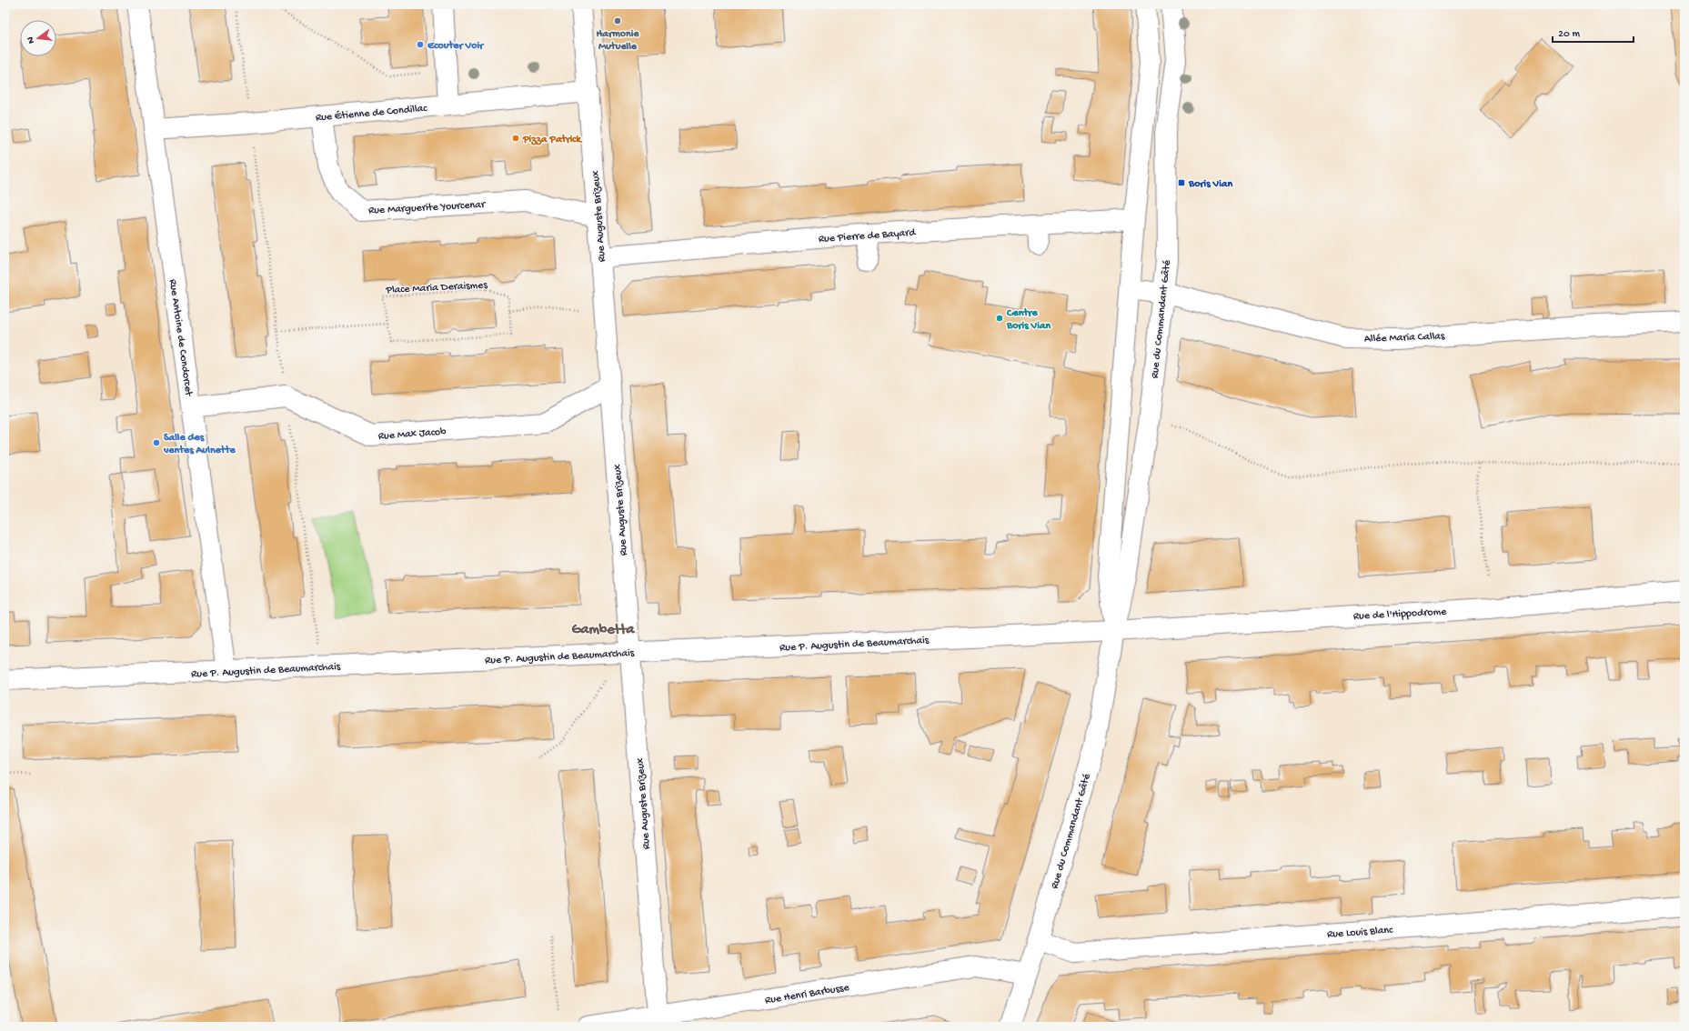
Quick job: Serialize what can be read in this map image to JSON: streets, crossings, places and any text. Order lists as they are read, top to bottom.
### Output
{
  "streets": {
    "street": [
      "Rue Étienne de Condillac",
      "Rue Marguerite Yourcenar",
      "Rue Auguste Brizeux",
      "Rue Pierre de Bayard",
      "Rue du Commandant Gâté",
      "Allée Maria Callas",
      "Rue Antoine de Condorcet",
      "Rue Max Jacob",
      "Rue de l'Hippodrome",
      "Rue P. Augustin de Beaumarchais",
      "Rue Louis Blanc",
      "Rue Henri Barbusse"
    ],
    "path": ["Place Maria Deraismes"]
  },
  "crossings": [
    ["Rue Étienne de Condillac", "Rue Marguerite Yourcenar"],
    ["Rue Étienne de Condillac", "Rue Auguste Brizeux"],
    ["Rue Étienne de Condillac", "Rue Antoine de Condorcet"],
    ["Rue Marguerite Yourcenar", "Rue Auguste Brizeux"],
    ["Rue Auguste Brizeux", "Rue Pierre de Bayard"],
    ["Rue Auguste Brizeux", "Rue Max Jacob"],
    ["Rue Auguste Brizeux", "Rue P. Augustin de Beaumarchais"],
    ["Rue Auguste Brizeux", "Rue Henri Barbusse"],
    ["Rue Pierre de Bayard", "Rue du Commandant Gâté"],
    ["Rue du Commandant Gâté", "Allée Maria Callas"],
    ["Rue du Commandant Gâté", "Rue de l'Hippodrome"],
    ["Rue du Commandant Gâté", "Rue P. Augustin de Beaumarchais"],
    ["Rue du Commandant Gâté", "Rue Louis Blanc"],
    ["Rue du Commandant Gâté", "Rue Henri Barbusse"],
    ["Rue Antoine de Condorcet", "Rue P. Augustin de Beaumarchais"],
    ["Rue de l'Hippodrome", "Rue P. Augustin de Beaumarchais"]
  ],
  "districts": ["Gambetta"],
  "places": {
    "other": [
      "Harmonie Mutuelle",
      "Ecouter Voir",
      "Pizza Patrick",
      "Centre Boris Vian",
      "Salle des ventes Aulnette"
    ],
    "transit": ["Boris Vian"]
  },
  "scale_bar": "20 m",
  "north": "left"
}
